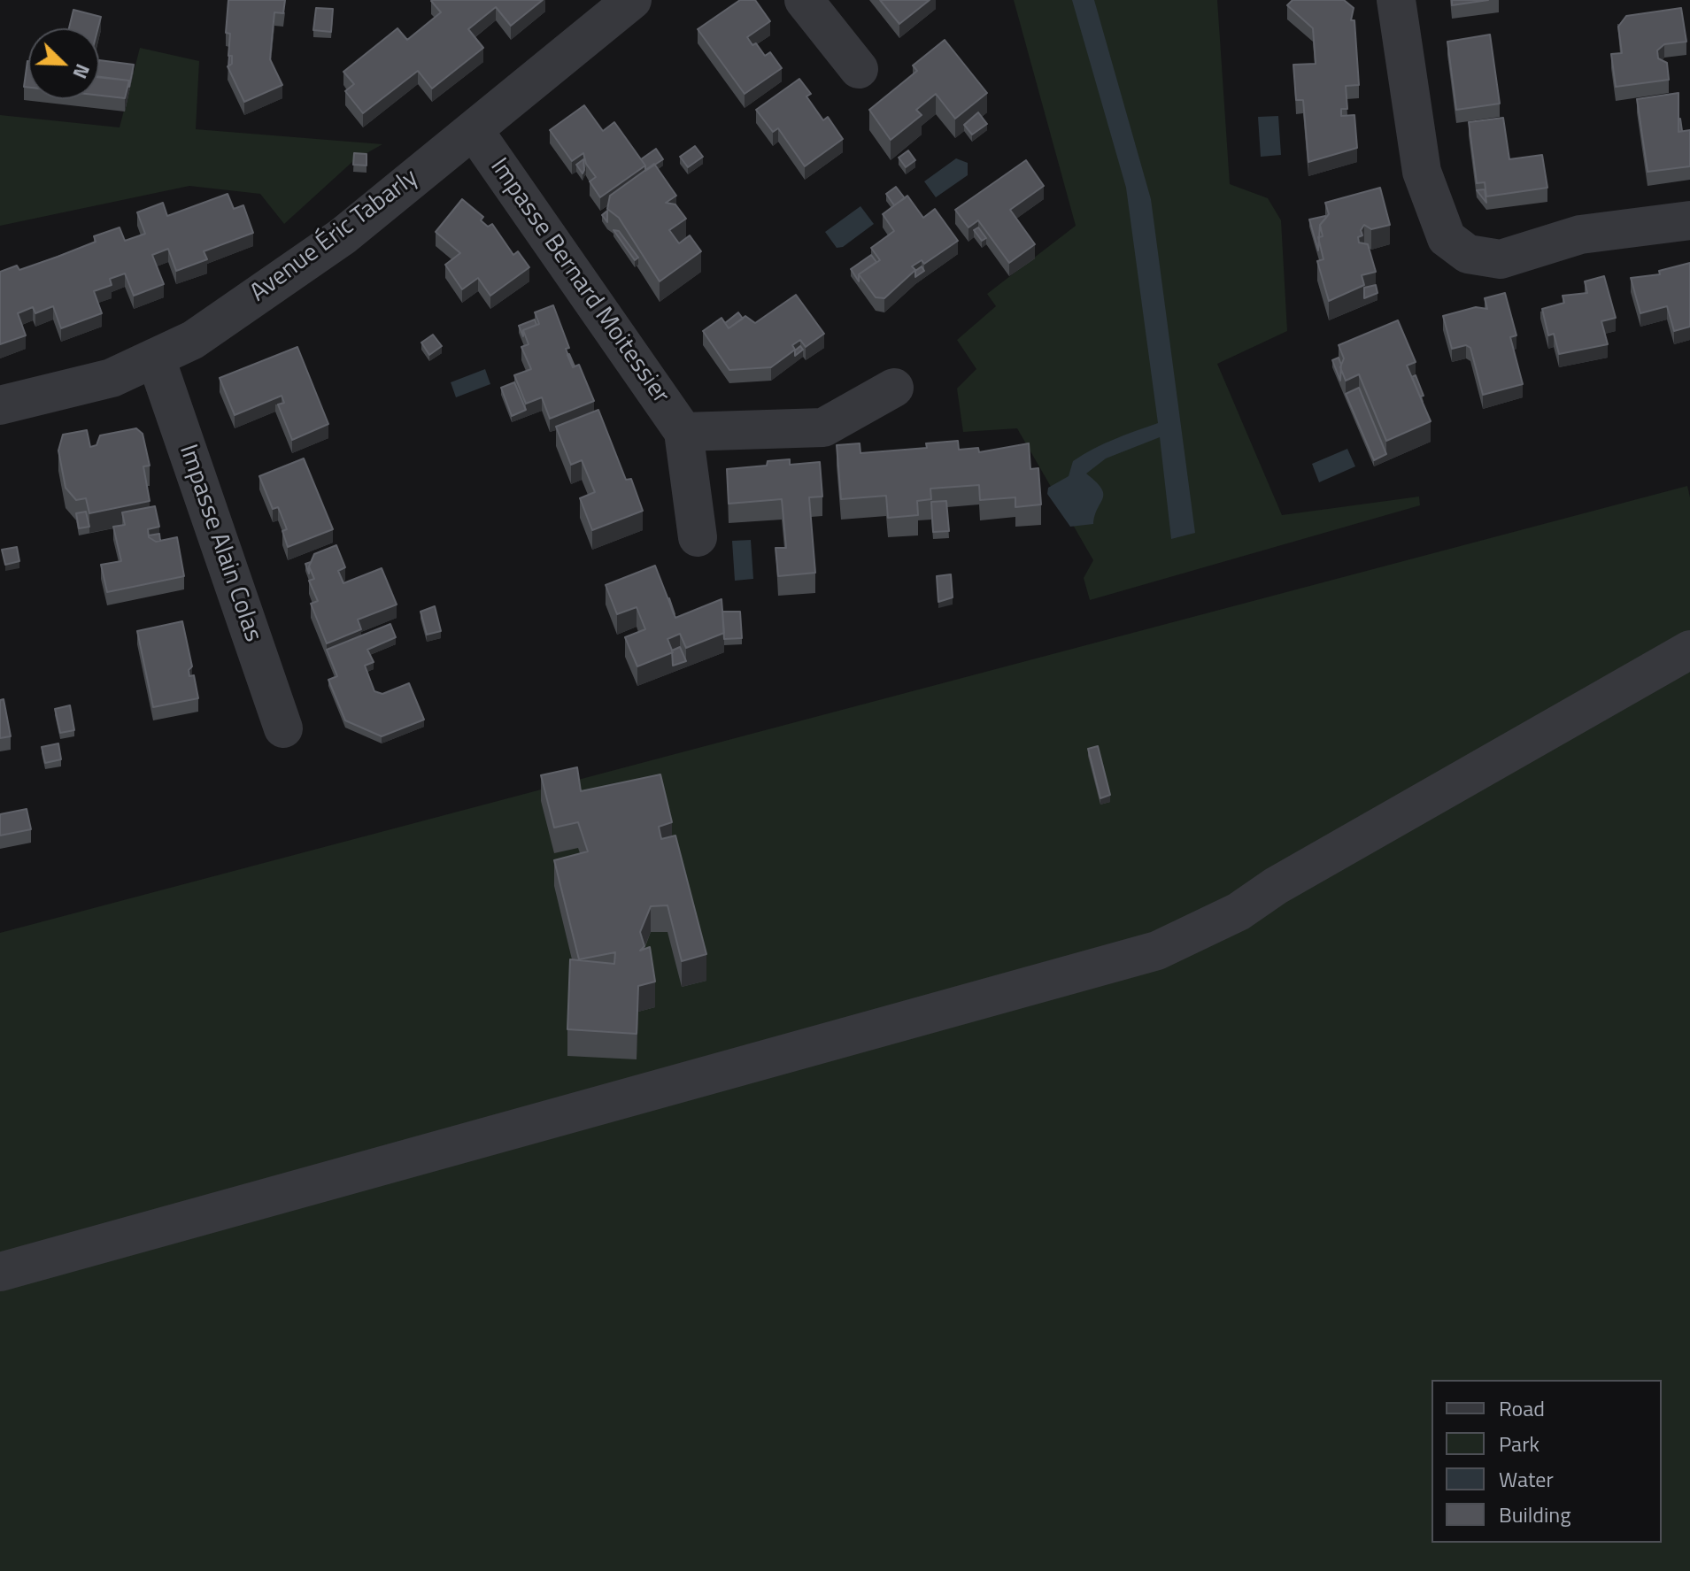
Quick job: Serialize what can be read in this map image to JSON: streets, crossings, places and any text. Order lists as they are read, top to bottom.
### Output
{
  "streets": {
    "street": ["Avenue Éric Tabarly", "Impasse Bernard Moitessier", "Impasse Alain Colas"]
  },
  "crossings": [
    ["Avenue Éric Tabarly", "Impasse Bernard Moitessier"],
    ["Avenue Éric Tabarly", "Impasse Alain Colas"]
  ],
  "legend": [
    "Road",
    "Park",
    "Water",
    "Building"
  ],
  "north": "bottom right"
}
